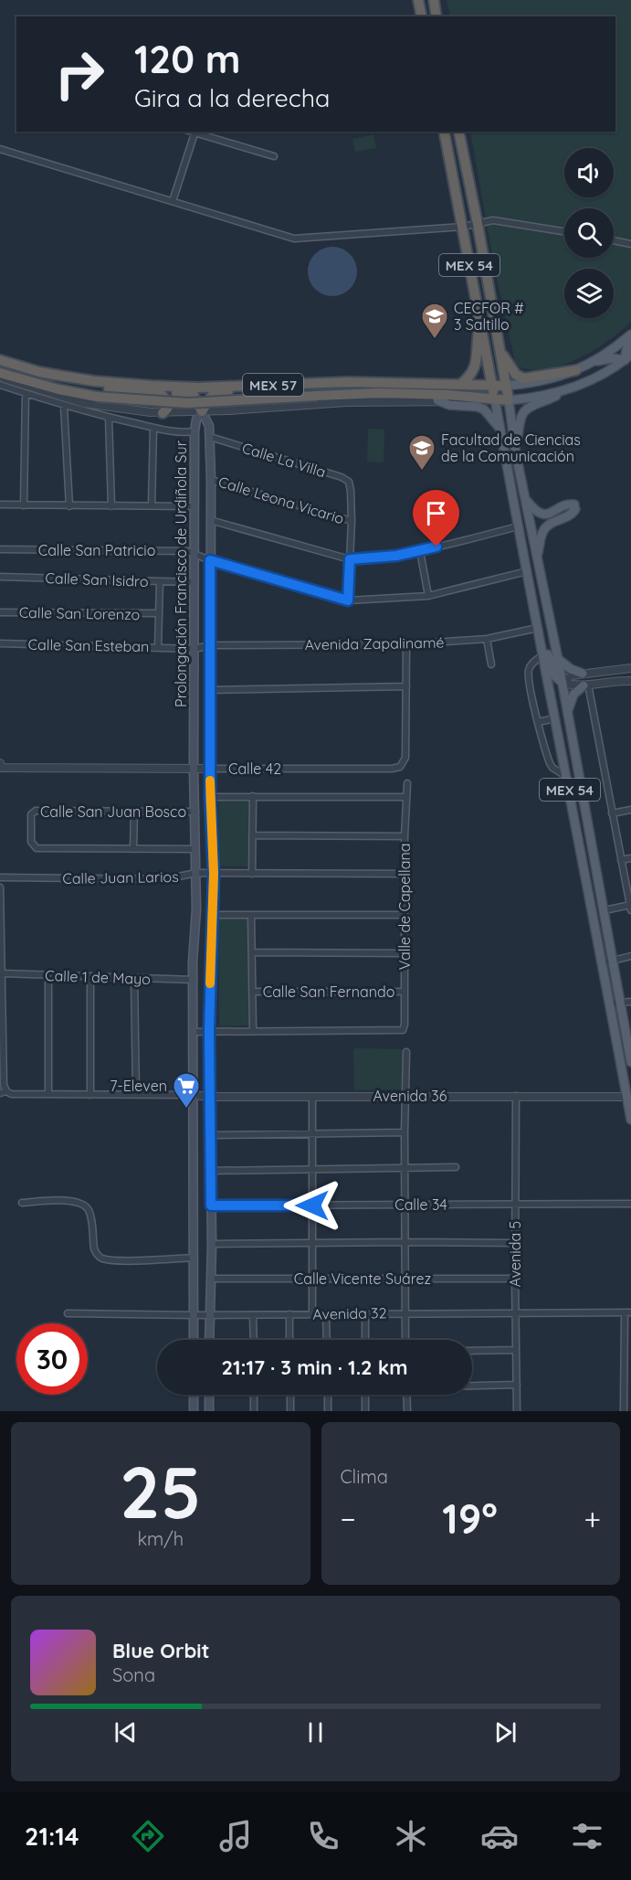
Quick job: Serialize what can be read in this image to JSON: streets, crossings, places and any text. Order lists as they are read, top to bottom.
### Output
{
  "streets": {
    "highway": ["MEX 54", "MEX 57"],
    "main road": ["Prolongación Francisco de Urdiñola Sur"],
    "street": [
      "Calle La Villa",
      "Calle Leona Vicario",
      "Calle San Patricio",
      "Calle San Isidro",
      "Calle San Lorenzo",
      "Avenida Zapalinamé",
      "Calle San Esteban",
      "Calle 42",
      "Calle San Juan Bosco",
      "Calle Juan Larios",
      "Valle de Capellana",
      "Calle 1 de Mayo",
      "Calle San Fernando",
      "Avenida 36",
      "Calle 34",
      "Avenida 5",
      "Calle Vicente Suárez",
      "Avenida 32"
    ]
  },
  "crossings": [
    ["MEX 54", "MEX 57"],
    ["MEX 54", "Avenida Zapalinamé"],
    ["MEX 54", "Avenida 36"],
    ["Calle La Villa", "Calle Leona Vicario"],
    ["Calle La Villa", "Prolongación Francisco de Urdiñola Sur"],
    ["Calle Leona Vicario", "Prolongación Francisco de Urdiñola Sur"],
    ["Calle San Patricio", "Prolongación Francisco de Urdiñola Sur"],
    ["Prolongación Francisco de Urdiñola Sur", "Calle San Isidro"],
    ["Prolongación Francisco de Urdiñola Sur", "Avenida Zapalinamé"],
    ["Prolongación Francisco de Urdiñola Sur", "Calle San Esteban"],
    ["Prolongación Francisco de Urdiñola Sur", "Calle 42"],
    ["Prolongación Francisco de Urdiñola Sur", "Calle San Juan Bosco"],
    ["Prolongación Francisco de Urdiñola Sur", "Calle Juan Larios"],
    ["Prolongación Francisco de Urdiñola Sur", "Calle 1 de Mayo"],
    ["Prolongación Francisco de Urdiñola Sur", "Avenida 36"],
    ["Prolongación Francisco de Urdiñola Sur", "Calle 34"],
    ["Prolongación Francisco de Urdiñola Sur", "Calle Vicente Suárez"],
    ["Prolongación Francisco de Urdiñola Sur", "Avenida 32"],
    ["Avenida Zapalinamé", "Calle San Esteban"],
    ["Calle Juan Larios", "Valle de Capellana"],
    ["Valle de Capellana", "Calle San Fernando"],
    ["Avenida 36", "Avenida 5"],
    ["Calle 34", "Avenida 5"],
    ["Avenida 5", "Calle Vicente Suárez"],
    ["Avenida 5", "Avenida 32"]
  ],
  "places": {
    "school or university": ["CECFOR # 3 Saltillo", "Facultad de Ciencias de la Comunicación"],
    "supermarket": ["7-Eleven"]
  },
  "page": {
    "turn": ["120 m", "Gira a la derecha"],
    "limit": "30",
    "trip": "21:17 · 3 min · 1.2 km",
    "tile": [
      ["25", "km/h"],
      "Clima"
    ],
    "heat": ["−", "19°", "+"],
    "song": ["Blue Orbit", "Sona"],
    "tabs": "21:14"
  }
}
